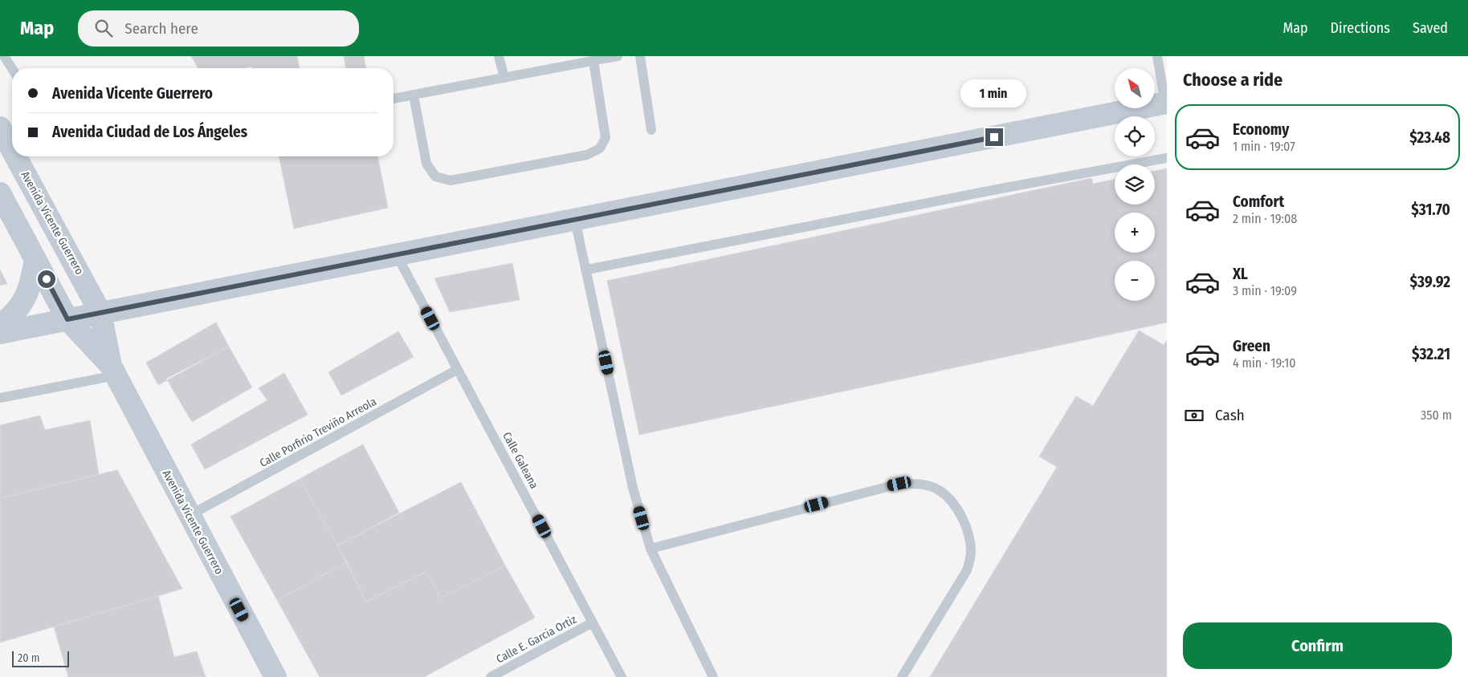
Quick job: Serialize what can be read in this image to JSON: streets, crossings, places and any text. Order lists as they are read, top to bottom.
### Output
{
  "streets": {
    "street": ["Avenida Vicente Guerrero"],
    "lane": ["Calle Porfirio Treviño Arreola", "Calle Galeana", "Calle E. García Ortiz"]
  },
  "crossings": [
    ["Avenida Vicente Guerrero", "Calle Porfirio Treviño Arreola"],
    ["Calle Porfirio Treviño Arreola", "Calle Galeana"],
    ["Calle Galeana", "Calle E. García Ortiz"]
  ],
  "scale_bar": "20 m",
  "north": "top left",
  "page": {
    "header": "Map",
    "search": "Search here",
    "nav": ["Map", "Directions", "Saved"],
    "heading": "Choose a ride",
    "map_buttons": ["+", "−"],
    "banner": ["Avenida Vicente Guerrero", "Avenida Ciudad de Los Ángeles"],
    "bubble": "1 min",
    "list": [
      {
        "name": "Economy",
        "note": "1 min · 19:07",
        "value": "$23.48"
      },
      {
        "name": "Comfort",
        "note": "2 min · 19:08",
        "value": "$31.70"
      },
      {
        "name": "XL",
        "note": "3 min · 19:09",
        "value": "$39.92"
      },
      {
        "name": "Green",
        "note": "4 min · 19:10",
        "value": "$32.21"
      }
    ],
    "pay": ["Cash", "350 m"],
    "buttons": "Confirm",
    "scale": "20 m"
  }
}
